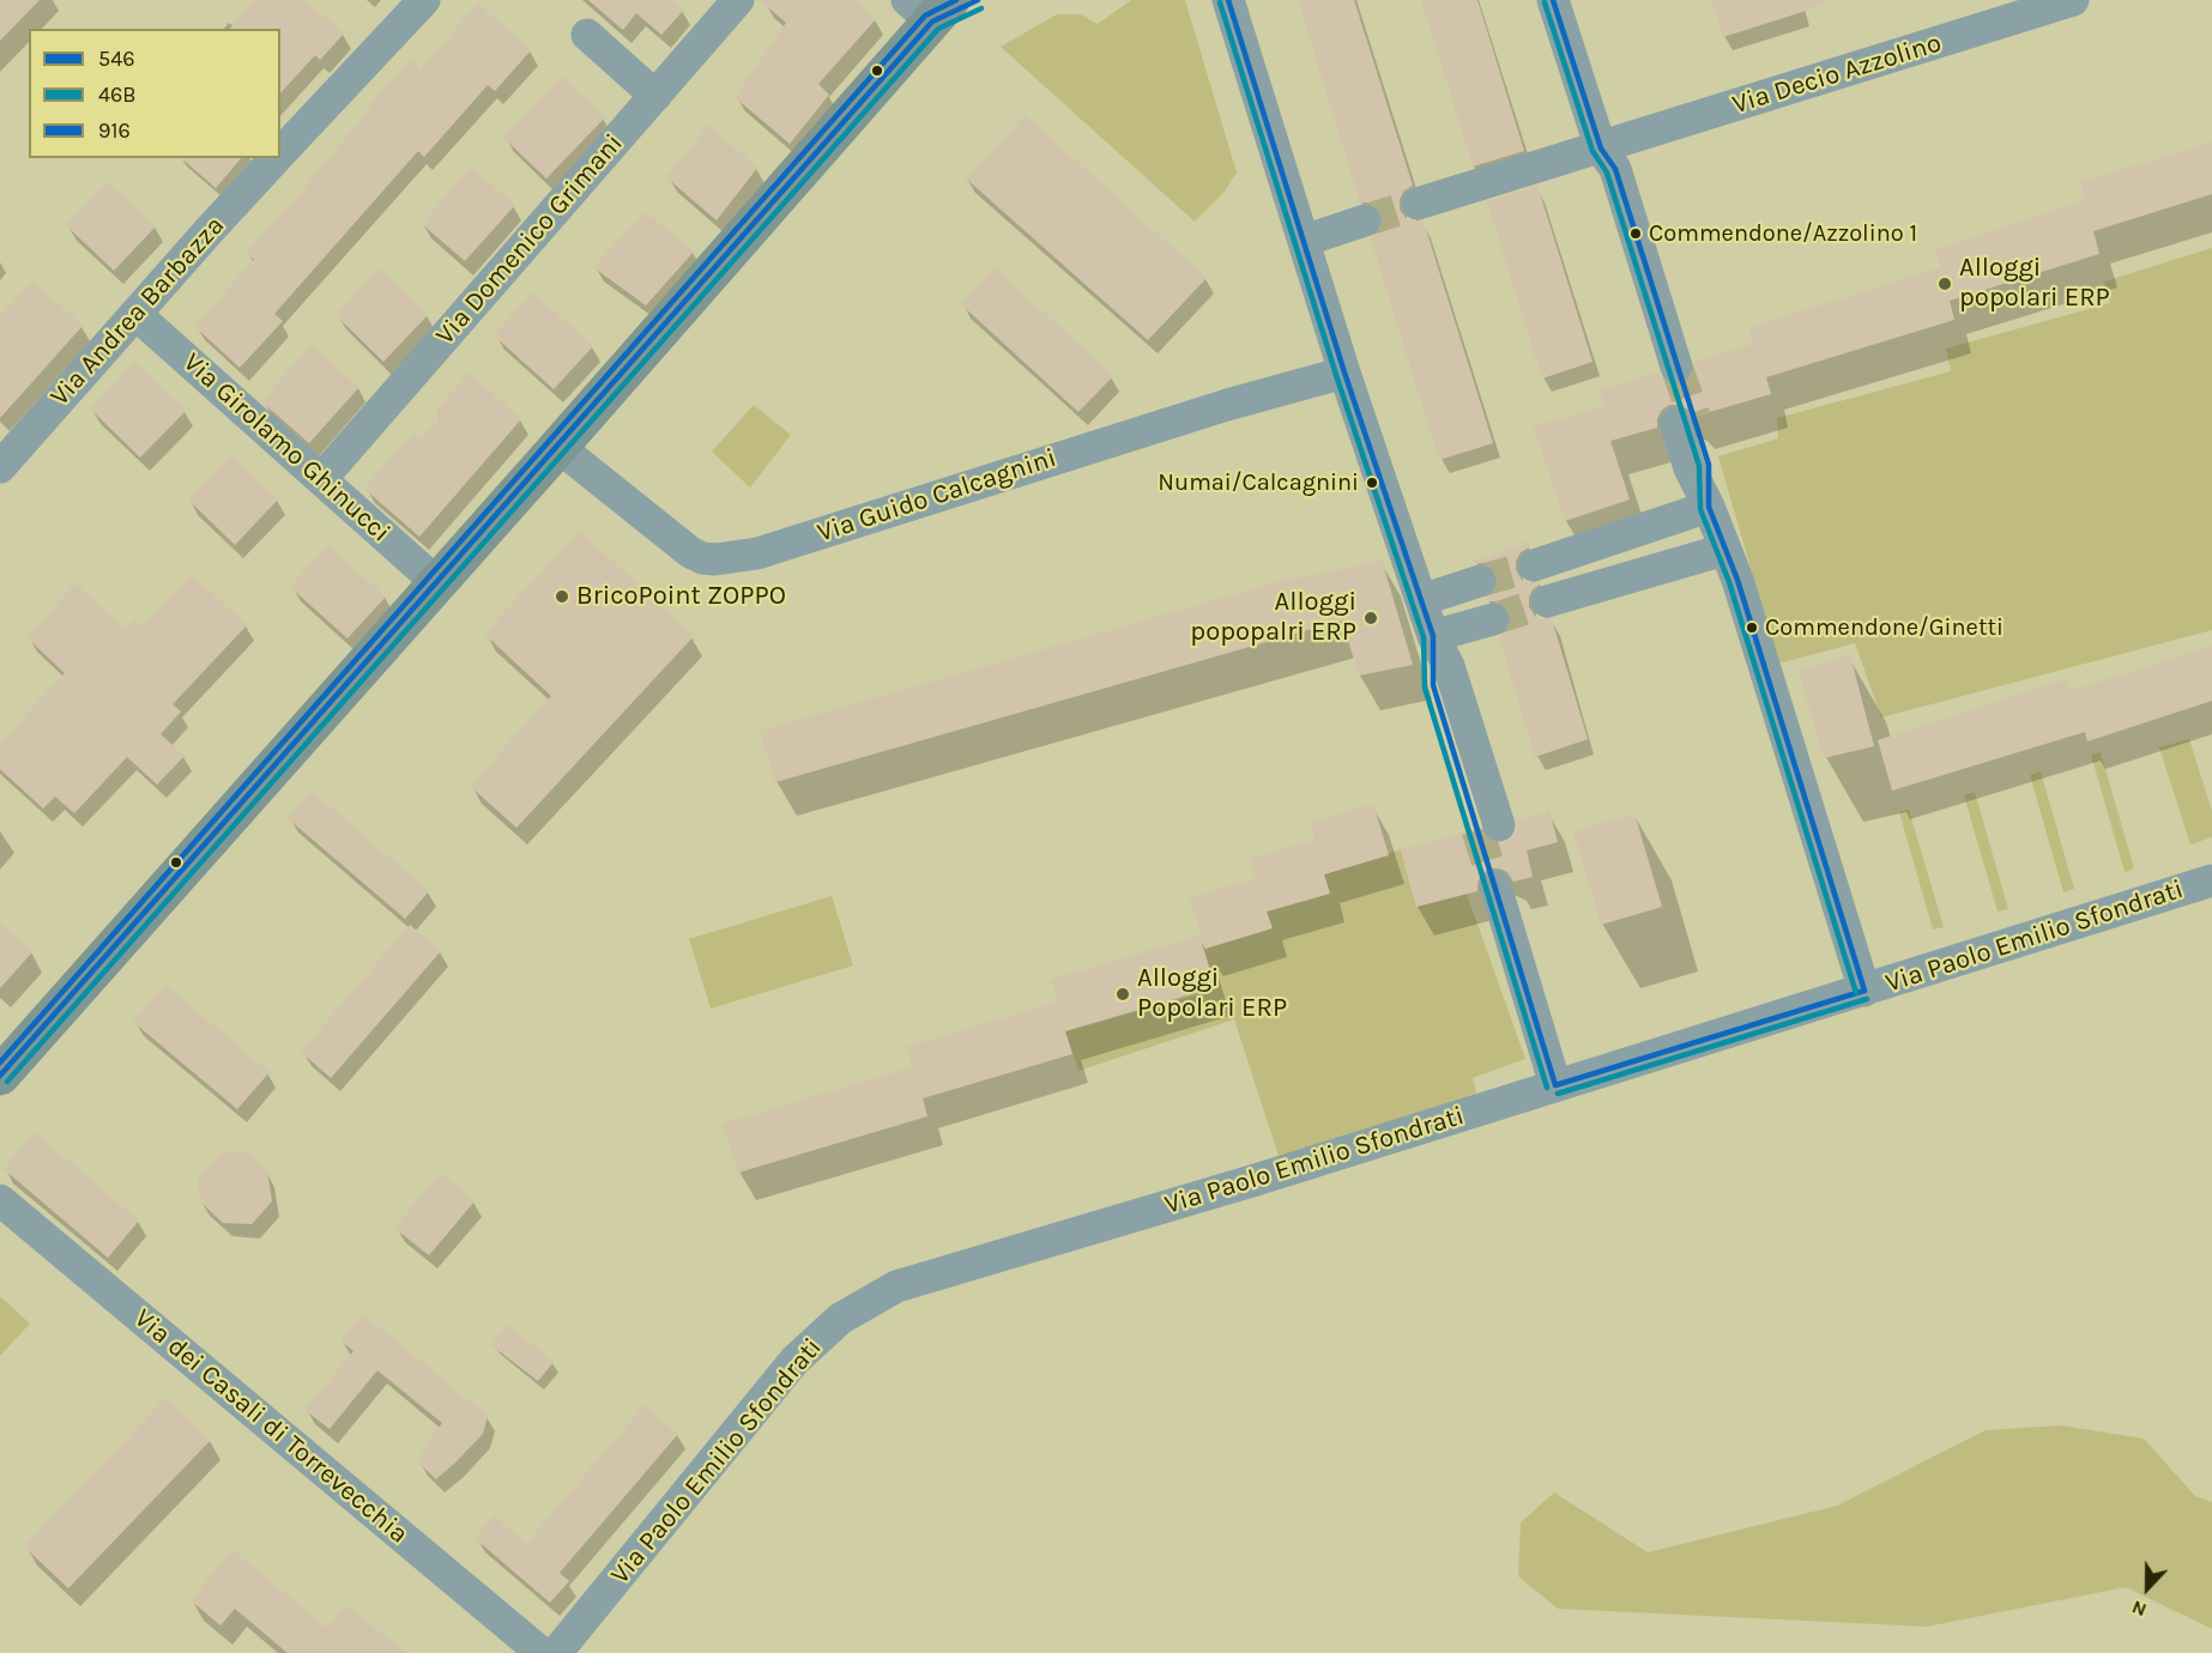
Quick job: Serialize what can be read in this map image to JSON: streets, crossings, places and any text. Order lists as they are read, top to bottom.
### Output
{
  "streets": {
    "street": [
      "Via Decio Azzolino",
      "Via Domenico Grimani",
      "Via Andrea Barbazza",
      "Via Girolamo Ghinucci",
      "Via Guido Calcagnini",
      "Via Paolo Emilio Sfondrati",
      "Via dei Casali di Torrevecchia"
    ]
  },
  "crossings": [
    ["Via Domenico Grimani", "Via Girolamo Ghinucci"],
    ["Via Andrea Barbazza", "Via Girolamo Ghinucci"]
  ],
  "places": [
    "Commendone/Azzolino 1",
    "Alloggi popolari ERP",
    "Numai/Calcagnini",
    "BricoPoint ZOPPO",
    "Alloggi popopalri ERP",
    "Commendone/Ginetti",
    "Alloggi Popolari ERP"
  ],
  "lines": ["transit line 546", "transit line 916", "transit line 46B"],
  "legend": ["546", "46B", "916"],
  "north": "bottom"
}
